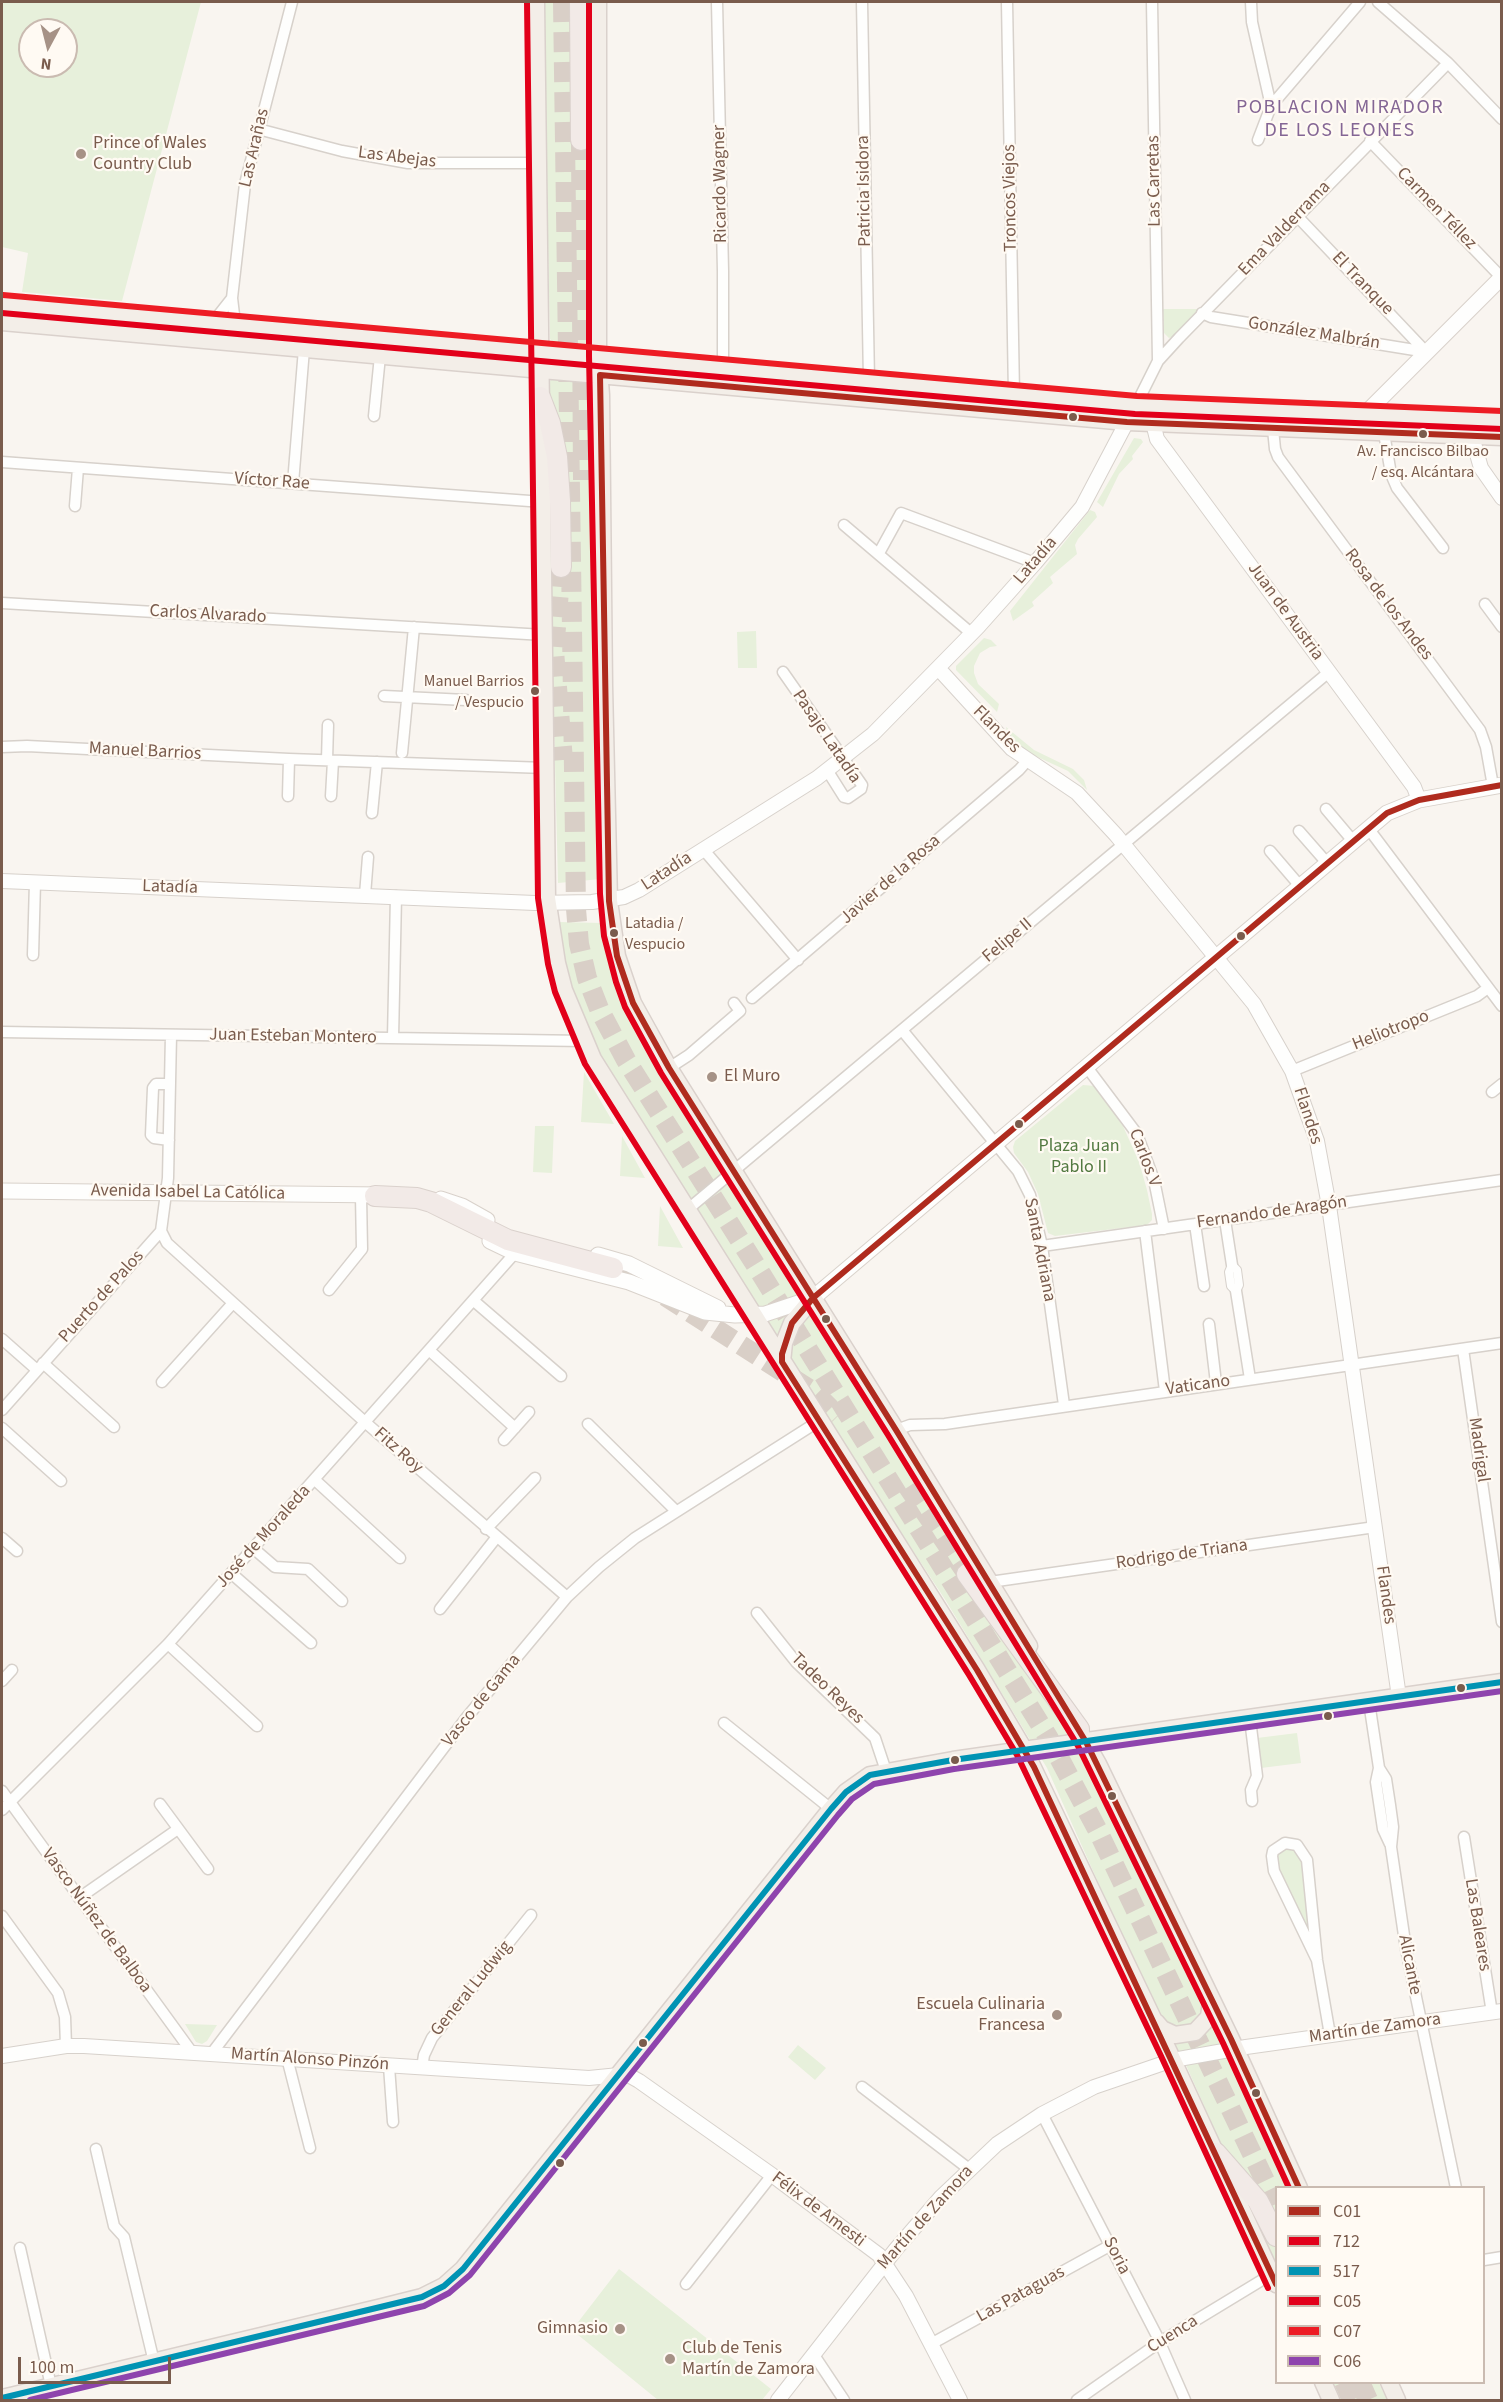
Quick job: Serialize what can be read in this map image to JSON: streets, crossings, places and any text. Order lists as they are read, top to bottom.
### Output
{
  "streets": {
    "main road": ["Avenida Isabel La Católica"],
    "street": [
      "Las Arañas",
      "Las Abejas",
      "Las Carretas",
      "Ricardo Wagner",
      "Patricia Isidora",
      "Troncos Viejos",
      "Carmen Téllez",
      "Ema Valderrama",
      "El Tranque",
      "González Malbrán",
      "Víctor Rae",
      "Latadía",
      "Rosa de los Andes",
      "Juan de Austria",
      "Carlos Alvarado",
      "Flandes",
      "Pasaje Latadía",
      "Manuel Barrios",
      "Javier de la Rosa",
      "Felipe II",
      "Heliotropo",
      "Juan Esteban Montero",
      "Carlos V",
      "Fernando de Aragón",
      "Santa Adriana",
      "Puerto de Palos",
      "Vaticano",
      "Madrigal",
      "Fitz Roy",
      "José de Moraleda",
      "Rodrigo de Triana",
      "Tadeo Reyes",
      "Vasco de Gama",
      "Vasco Núñez de Balboa",
      "Las Baleares",
      "Alicante",
      "General Ludwig",
      "Martín de Zamora",
      "Martín Alonso Pinzón",
      "Félix de Amesti",
      "Soria",
      "Las Pataguas",
      "Cuenca"
    ]
  },
  "crossings": [
    ["Las Arañas", "Las Abejas"],
    ["Las Carretas", "Ema Valderrama"],
    ["Carmen Téllez", "Ema Valderrama"],
    ["Ema Valderrama", "El Tranque"],
    ["Ema Valderrama", "González Malbrán"],
    ["Ema Valderrama", "Latadía"],
    ["El Tranque", "González Malbrán"],
    ["Latadía", "Flandes"],
    ["Latadía", "Pasaje Latadía"],
    ["Rosa de los Andes", "Avenida Isabel La Católica"],
    ["Juan de Austria", "Felipe II"],
    ["Juan de Austria", "Avenida Isabel La Católica"],
    ["Flandes", "Javier de la Rosa"],
    ["Flandes", "Felipe II"],
    ["Flandes", "Heliotropo"],
    ["Flandes", "Avenida Isabel La Católica"],
    ["Flandes", "Fernando de Aragón"],
    ["Flandes", "Vaticano"],
    ["Flandes", "Rodrigo de Triana"],
    ["Felipe II", "Santa Adriana"],
    ["Carlos V", "Avenida Isabel La Católica"],
    ["Carlos V", "Fernando de Aragón"],
    ["Avenida Isabel La Católica", "Santa Adriana"],
    ["Avenida Isabel La Católica", "José de Moraleda"],
    ["Fernando de Aragón", "Santa Adriana"],
    ["Santa Adriana", "Vaticano"],
    ["Puerto de Palos", "Fitz Roy"],
    ["Vaticano", "Madrigal"],
    ["Fitz Roy", "José de Moraleda"],
    ["Fitz Roy", "Vasco de Gama"],
    ["José de Moraleda", "Vasco Núñez de Balboa"],
    ["Vasco de Gama", "Martín Alonso Pinzón"],
    ["Vasco Núñez de Balboa", "Martín Alonso Pinzón"],
    ["Las Baleares", "Martín de Zamora"],
    ["Alicante", "Martín de Zamora"],
    ["General Ludwig", "Martín Alonso Pinzón"],
    ["Martín de Zamora", "Félix de Amesti"],
    ["Martín de Zamora", "Soria"],
    ["Martín Alonso Pinzón", "Félix de Amesti"],
    ["Félix de Amesti", "Las Pataguas"],
    ["Soria", "Las Pataguas"],
    ["Soria", "Cuenca"]
  ],
  "districts": ["POBLACION MIRADOR DE LOS LEONES"],
  "parks": ["Plaza Juan Pablo II"],
  "places": [
    "Prince of Wales Country Club",
    "Av. Francisco Bilbao / esq. Alcántara",
    "Manuel Barrios / Vespucio",
    "Latadia / Vespucio",
    "El Muro",
    "Escuela Culinaria Francesa",
    "Gimnasio",
    "Club de Tenis Martín de Zamora"
  ],
  "lines": [
    "transit line 712",
    "transit line C07",
    "transit line C05",
    "transit line C01",
    "transit line 517",
    "transit line C06"
  ],
  "legend": [
    "C01",
    "712",
    "517",
    "C05",
    "C07",
    "C06"
  ],
  "scale_bar": "100 m",
  "north": "bottom"
}
